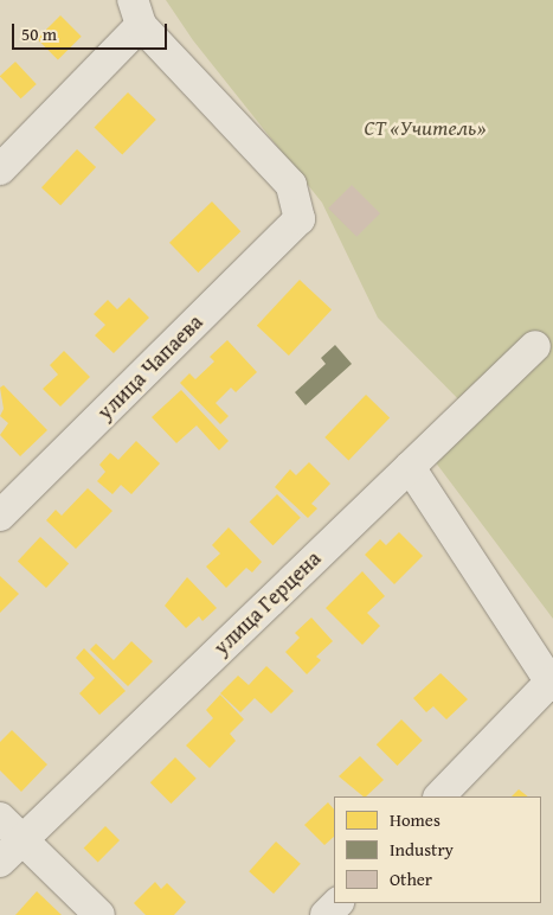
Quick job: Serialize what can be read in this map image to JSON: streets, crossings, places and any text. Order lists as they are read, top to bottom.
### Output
{
  "streets": {
    "street": ["улица Чапаева", "улица Герцена"]
  },
  "parks": ["СТ «Учитель»"],
  "legend": ["Homes", "Industry", "Other"],
  "scale_bar": "50 m"
}
